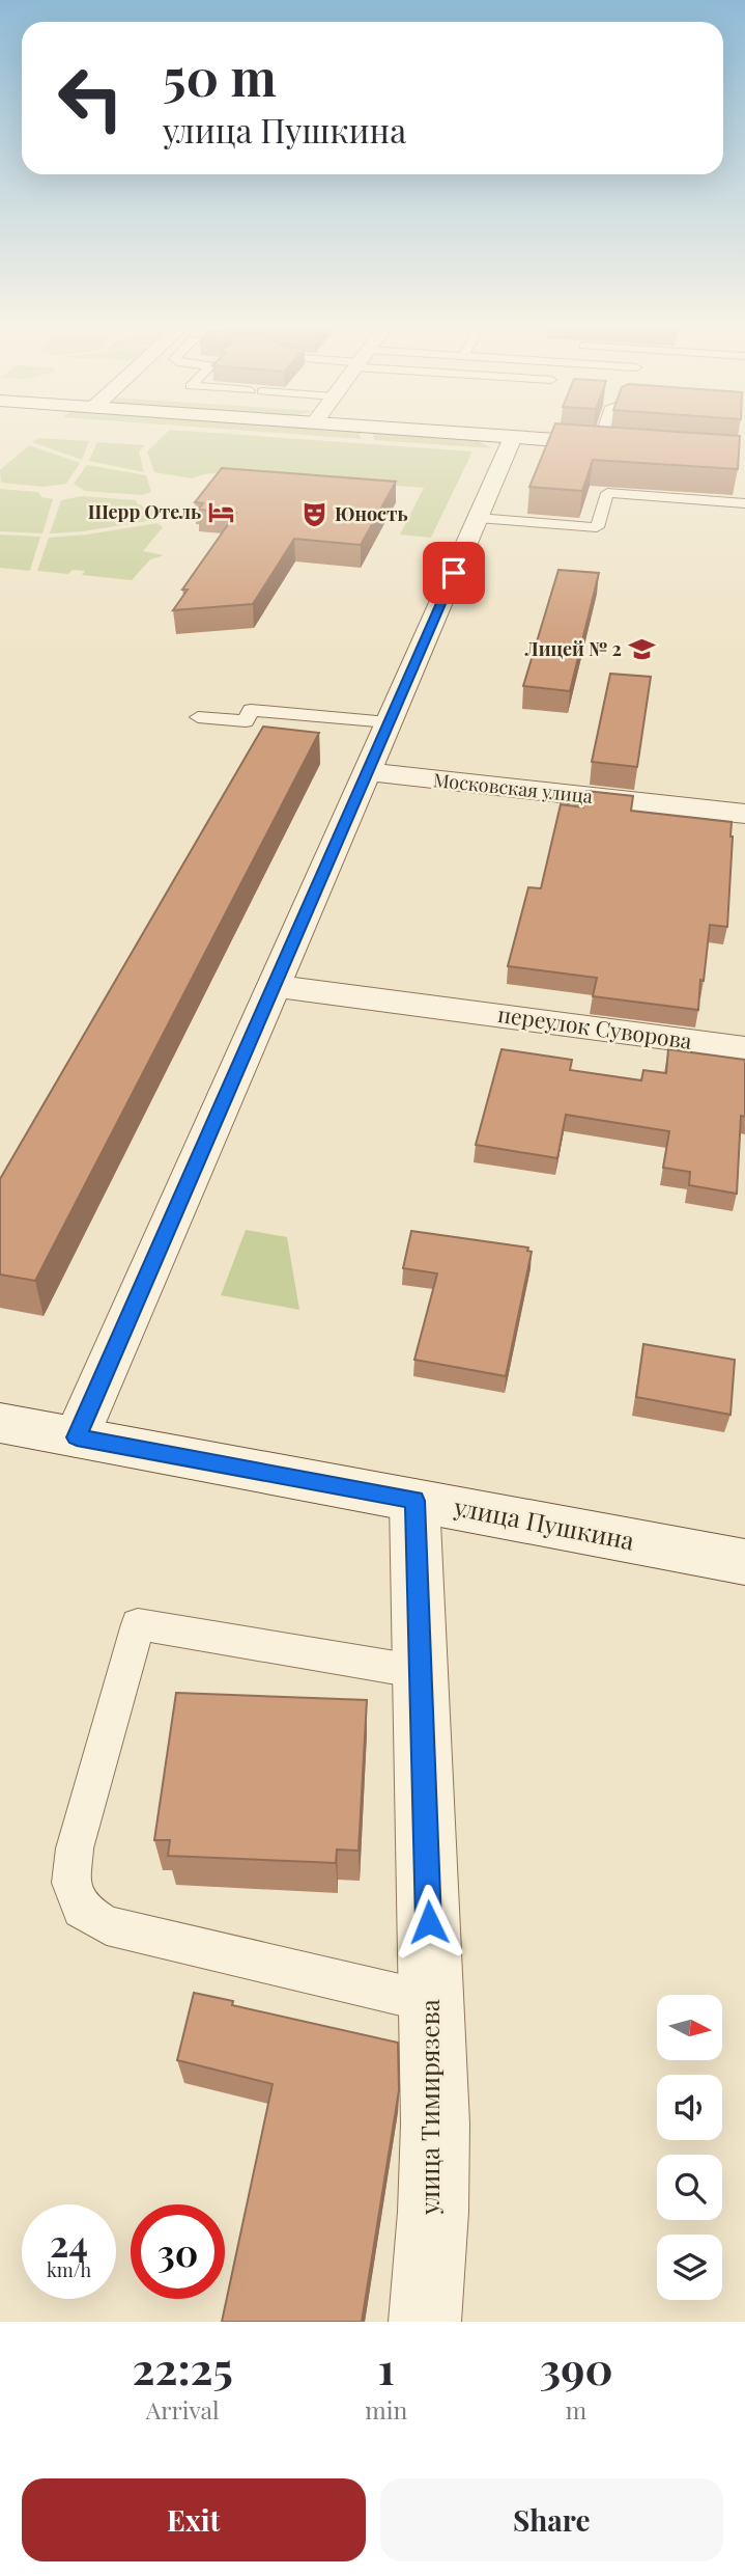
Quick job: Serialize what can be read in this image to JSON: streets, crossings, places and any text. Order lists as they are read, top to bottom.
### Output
{
  "streets": {
    "street": [
      "Московская улица",
      "переулок Суворова",
      "улица Пушкина",
      "улица Тимирязева"
    ]
  },
  "crossings": [
    ["улица Пушкина", "улица Тимирязева"]
  ],
  "places": {
    "hotel": ["Шерр Отель"],
    "theatre": ["Юность"],
    "school or university": ["Лицей № 2"]
  },
  "north": "right",
  "page": {
    "turn": ["50 m", "улица Пушкина"],
    "speed": "24 km/h",
    "limit": "30",
    "eta": [
      "22:25",
      "Arrival",
      "1",
      "min",
      "390",
      "m"
    ],
    "buttons": ["Exit", "Share"]
  }
}
